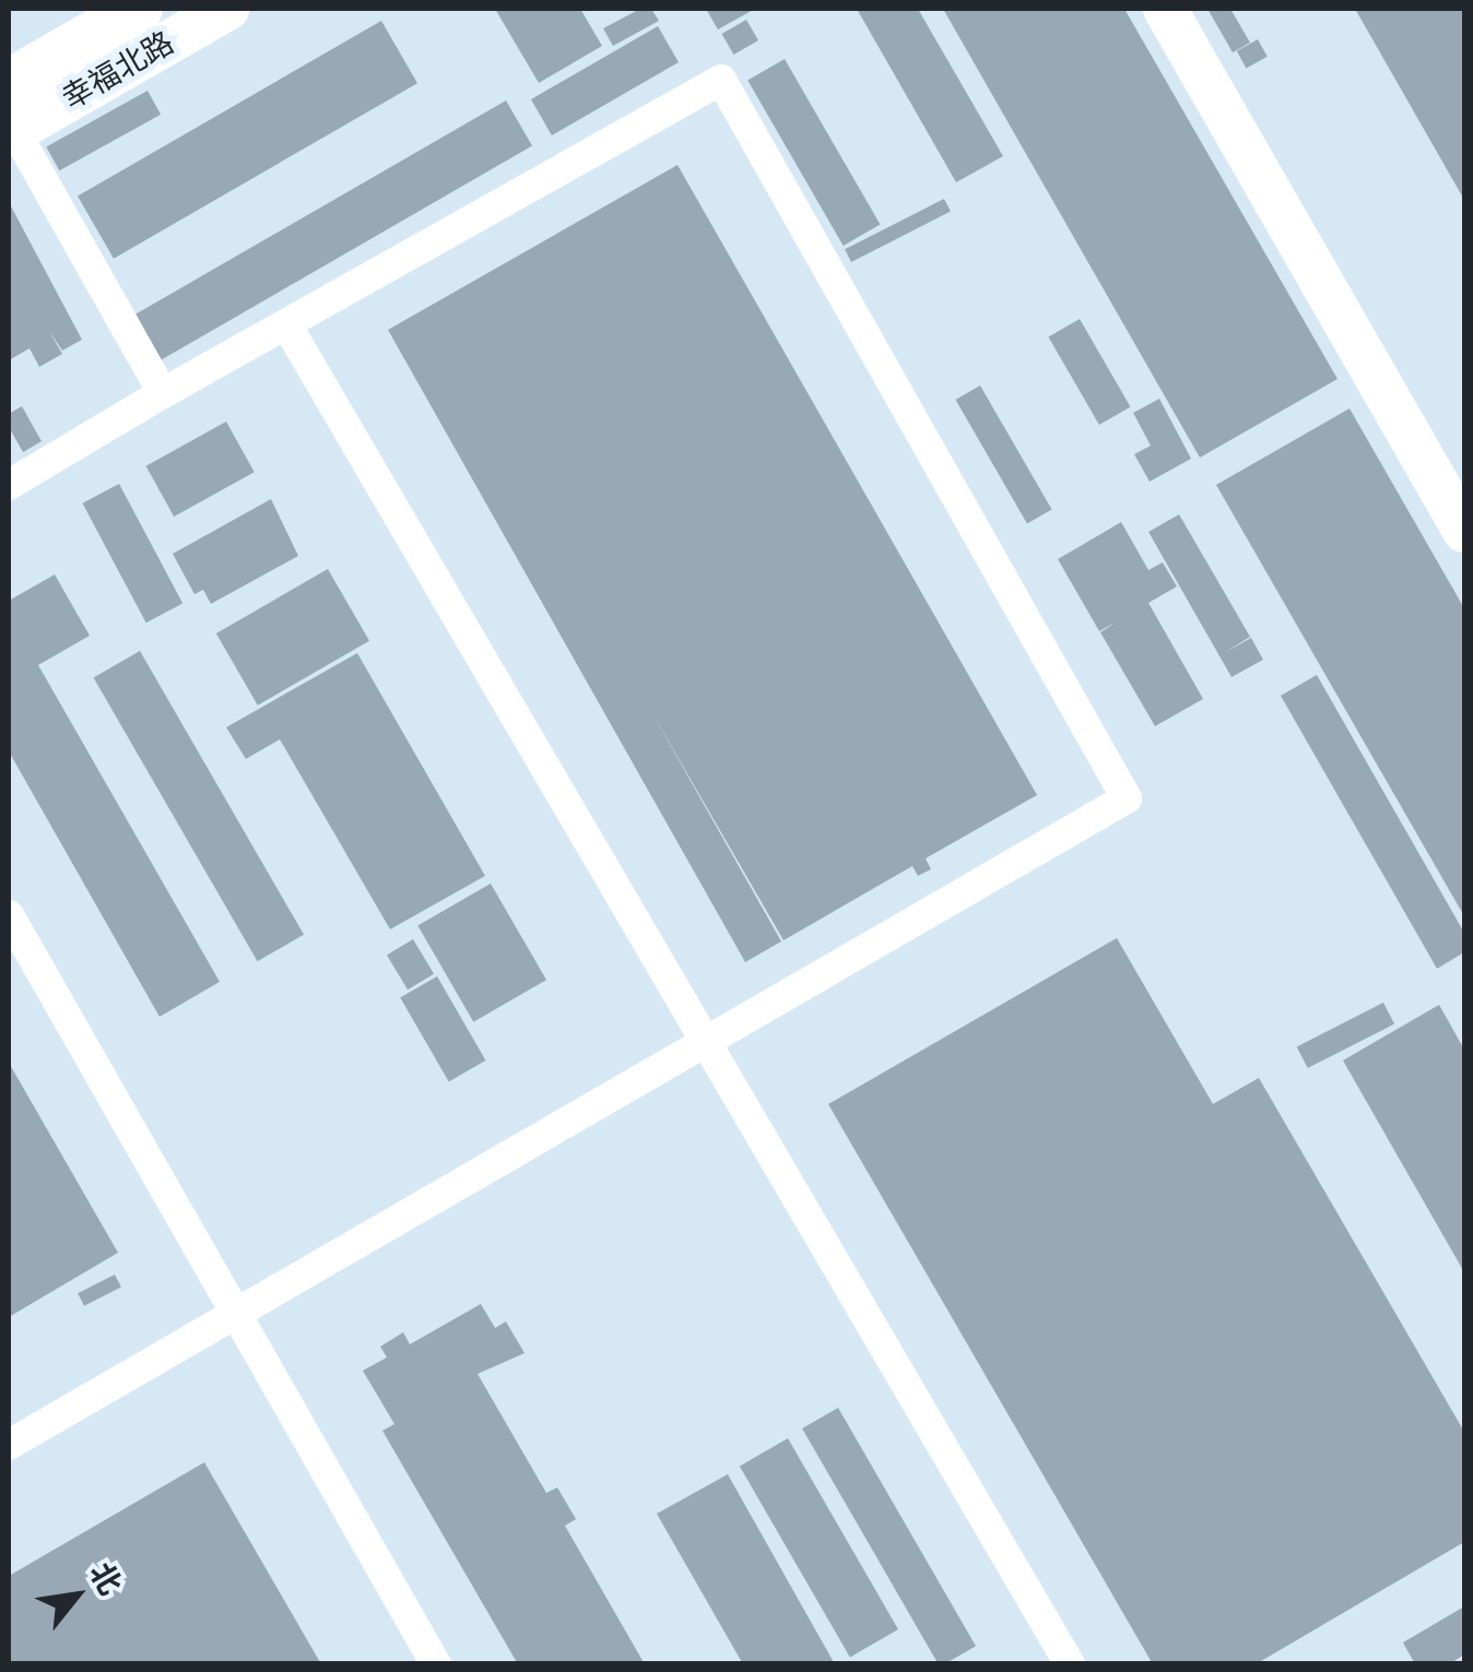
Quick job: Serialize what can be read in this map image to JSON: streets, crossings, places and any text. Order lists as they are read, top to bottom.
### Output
{
  "streets": {
    "street": ["幸福北路"]
  },
  "north": "top right"
}
